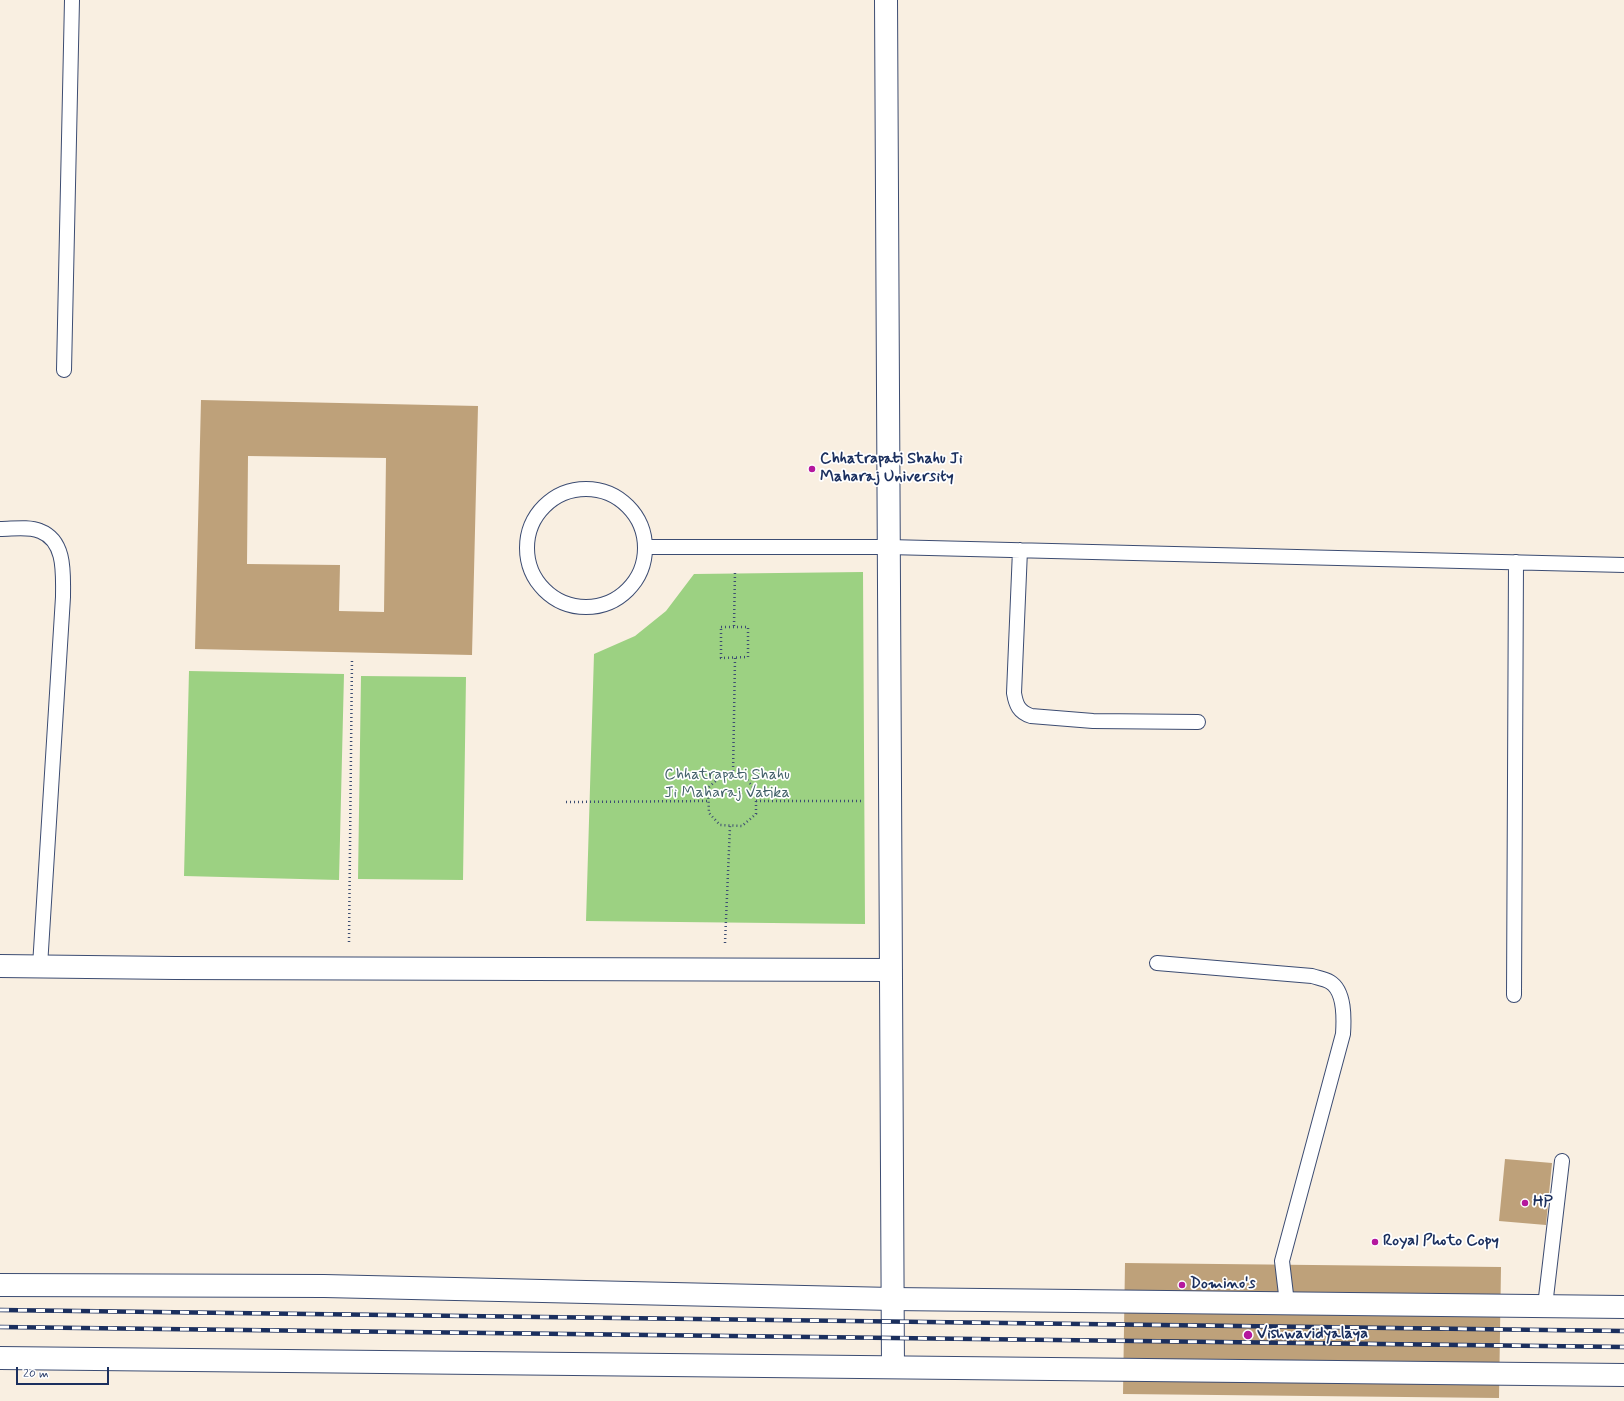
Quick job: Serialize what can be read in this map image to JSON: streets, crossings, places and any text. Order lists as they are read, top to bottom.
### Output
{
  "parks": ["Chhatrapati Shahu Ji Maharaj Vatika"],
  "places": [
    "Chhatrapati Shahu Ji Maharaj University",
    "HP",
    "Royal Photo Copy",
    "Domino's",
    "Vishwavidyalaya"
  ],
  "scale_bar": "20 m"
}
